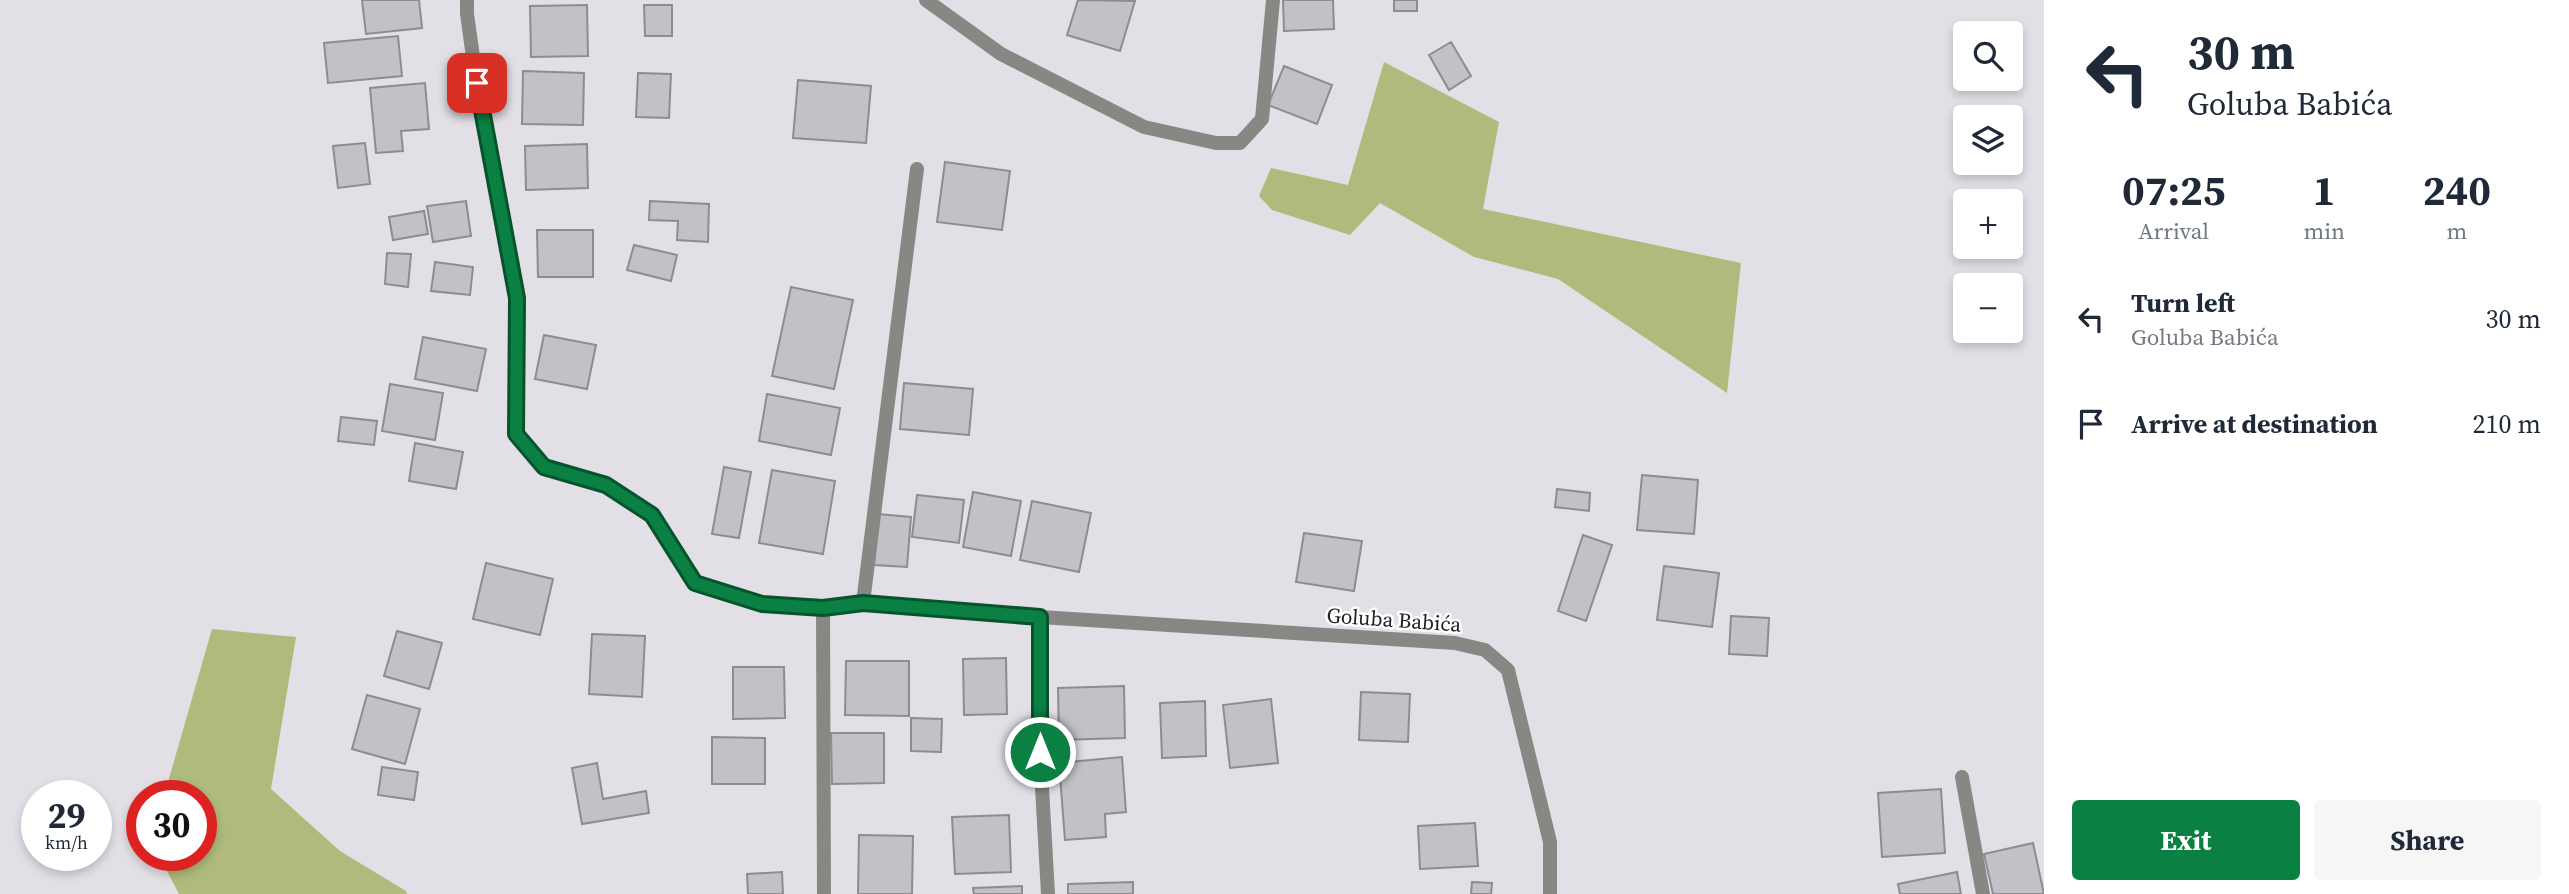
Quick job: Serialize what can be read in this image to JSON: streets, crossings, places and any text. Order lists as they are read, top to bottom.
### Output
{
  "streets": {
    "street": ["Goluba Babića"]
  },
  "page": {
    "turn": ["30 m", "Goluba Babića"],
    "map_buttons": ["+", "−"],
    "eta": [
      "07:25",
      "Arrival",
      "1",
      "min",
      "240",
      "m"
    ],
    "list": [
      {
        "name": "Turn left",
        "note": "Goluba Babića",
        "value": "30 m"
      },
      {
        "name": "Arrive at destination",
        "value": "210 m"
      }
    ],
    "speed": "29 km/h",
    "limit": "30",
    "buttons": ["Exit", "Share"]
  }
}
